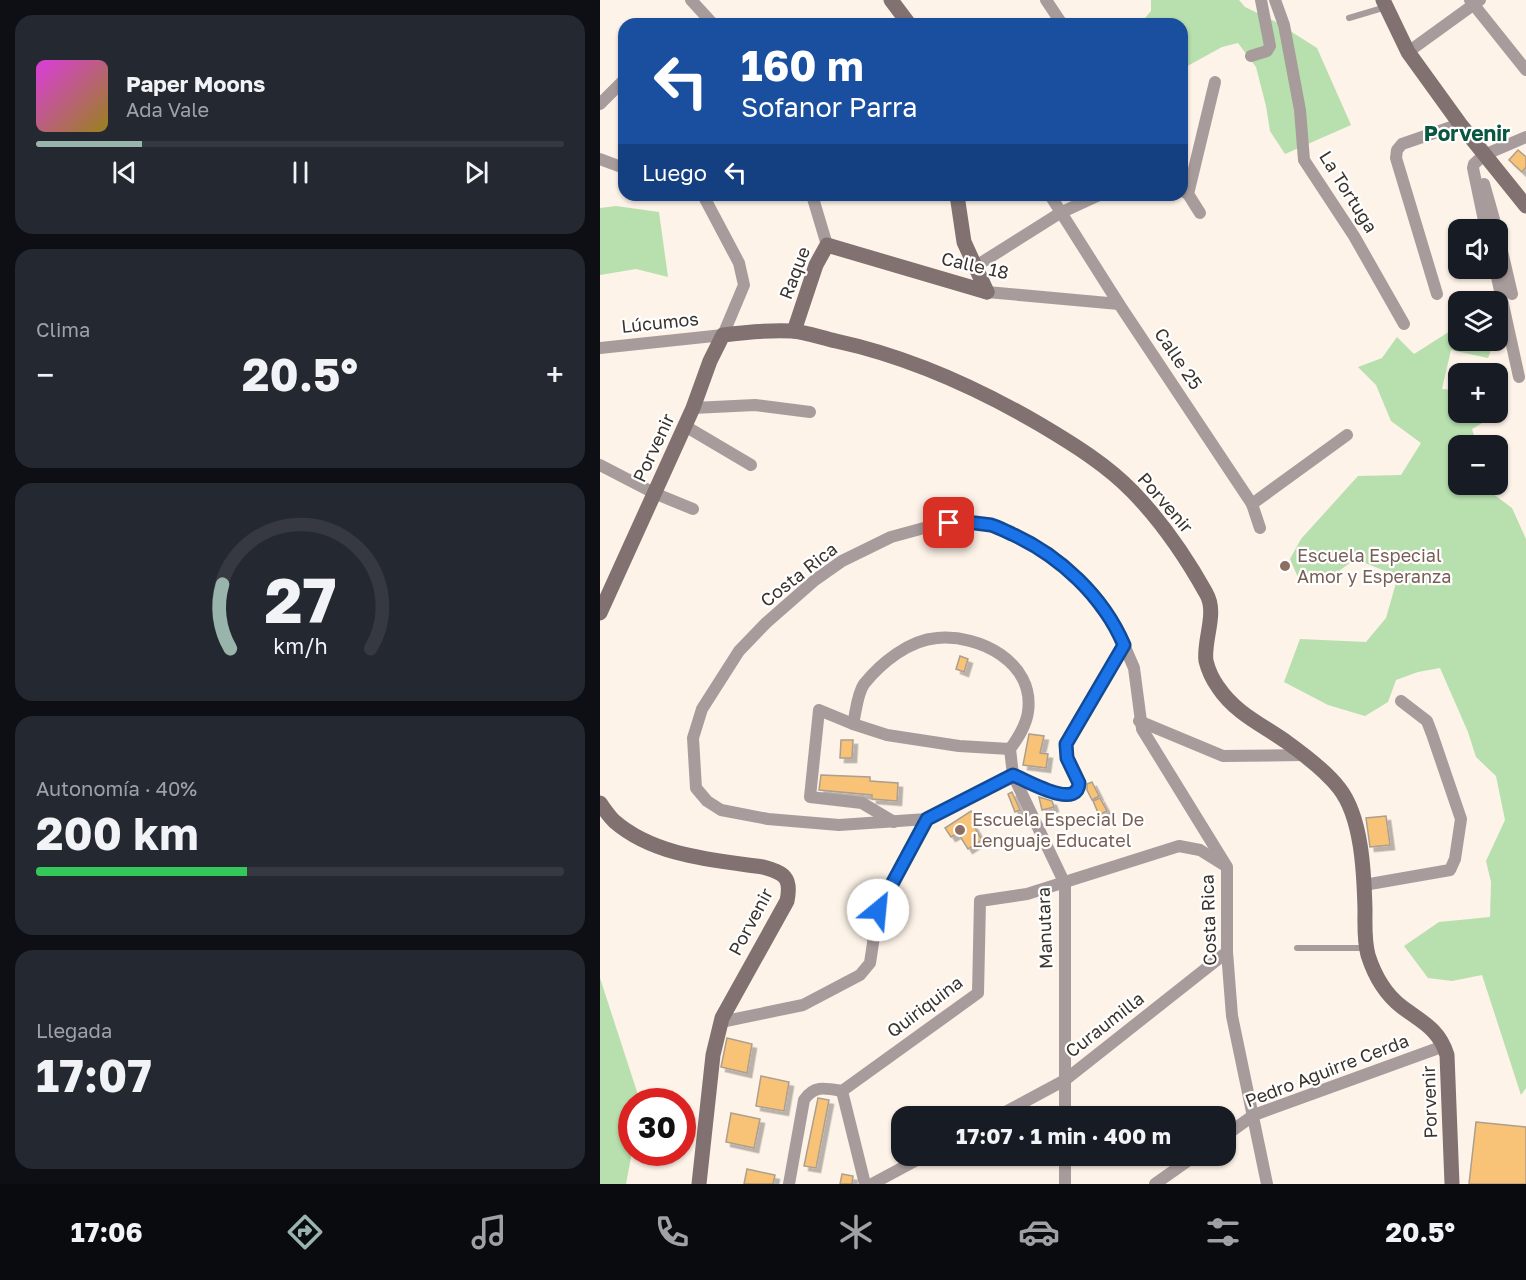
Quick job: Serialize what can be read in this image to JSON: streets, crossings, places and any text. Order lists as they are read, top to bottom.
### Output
{
  "streets": {
    "street": [
      "La Tortuga",
      "Calle 18",
      "Raque",
      "Lúcumos",
      "Calle 25",
      "Porvenir",
      "Costa Rica",
      "Manutara",
      "Quiriquina",
      "Curaumilla",
      "Pedro Aguirre Cerda"
    ]
  },
  "crossings": [
    ["Calle 18", "Raque"],
    ["Calle 18", "Calle 25"],
    ["Raque", "Porvenir"],
    ["Lúcumos", "Porvenir"],
    ["Porvenir", "Pedro Aguirre Cerda"],
    ["Costa Rica", "Quiriquina"],
    ["Costa Rica", "Curaumilla"],
    ["Costa Rica", "Pedro Aguirre Cerda"],
    ["Manutara", "Quiriquina"],
    ["Manutara", "Curaumilla"]
  ],
  "districts": ["Porvenir"],
  "places": ["Escuela Especial Amor y Esperanza", "Escuela Especial De Lenguaje Educatel"],
  "page": {
    "turn": ["160 m", "Sofanor Parra"],
    "song": ["Paper Moons", "Ada Vale"],
    "then": "Luego",
    "map_buttons": ["+", "−"],
    "tile": [
      "Clima",
      ["Autonomía · 40%", "200 km"],
      ["Llegada", "17:07"]
    ],
    "heat": ["−", "20.5°", "+"],
    "limit": "30",
    "trip": "17:07 · 1 min · 400 m",
    "tabs": ["17:06", "20.5°"],
    "gauge": ["27", "km/h"]
  }
}
